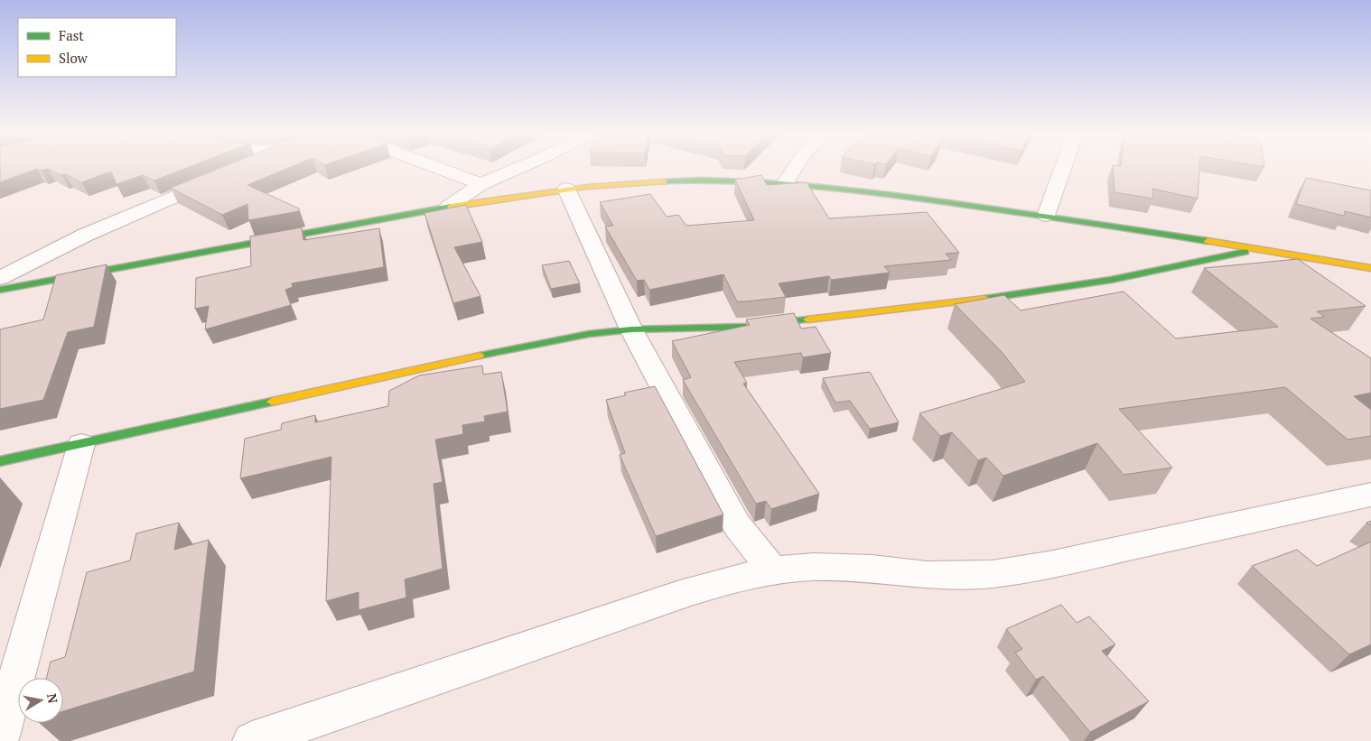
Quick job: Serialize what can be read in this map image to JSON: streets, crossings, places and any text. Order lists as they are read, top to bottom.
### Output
{
  "legend": ["Fast", "Slow"],
  "north": "right"
}
